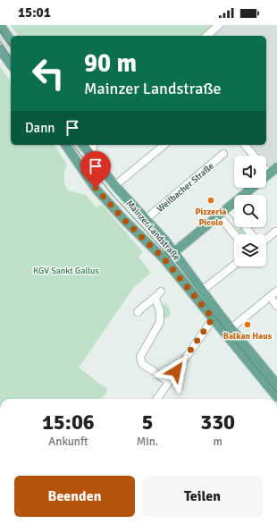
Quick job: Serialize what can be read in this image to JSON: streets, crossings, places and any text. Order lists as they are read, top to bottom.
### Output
{
  "streets": {
    "main road": ["Mainzer Landstraße"],
    "street": ["Weilbacher Straße"]
  },
  "crossings": [
    ["Weilbacher Straße", "Mainzer Landstraße"]
  ],
  "parks": ["KGV Sankt Gallus"],
  "places": ["Pizzeria Picolo", "Balkan Haus"],
  "page": {
    "status": "15:01",
    "turn": ["90 m", "Mainzer Landstraße"],
    "then": "Dann",
    "eta": [
      "15:06",
      "Ankunft",
      "5",
      "Min.",
      "330",
      "m"
    ],
    "buttons": ["Beenden", "Teilen"]
  }
}
